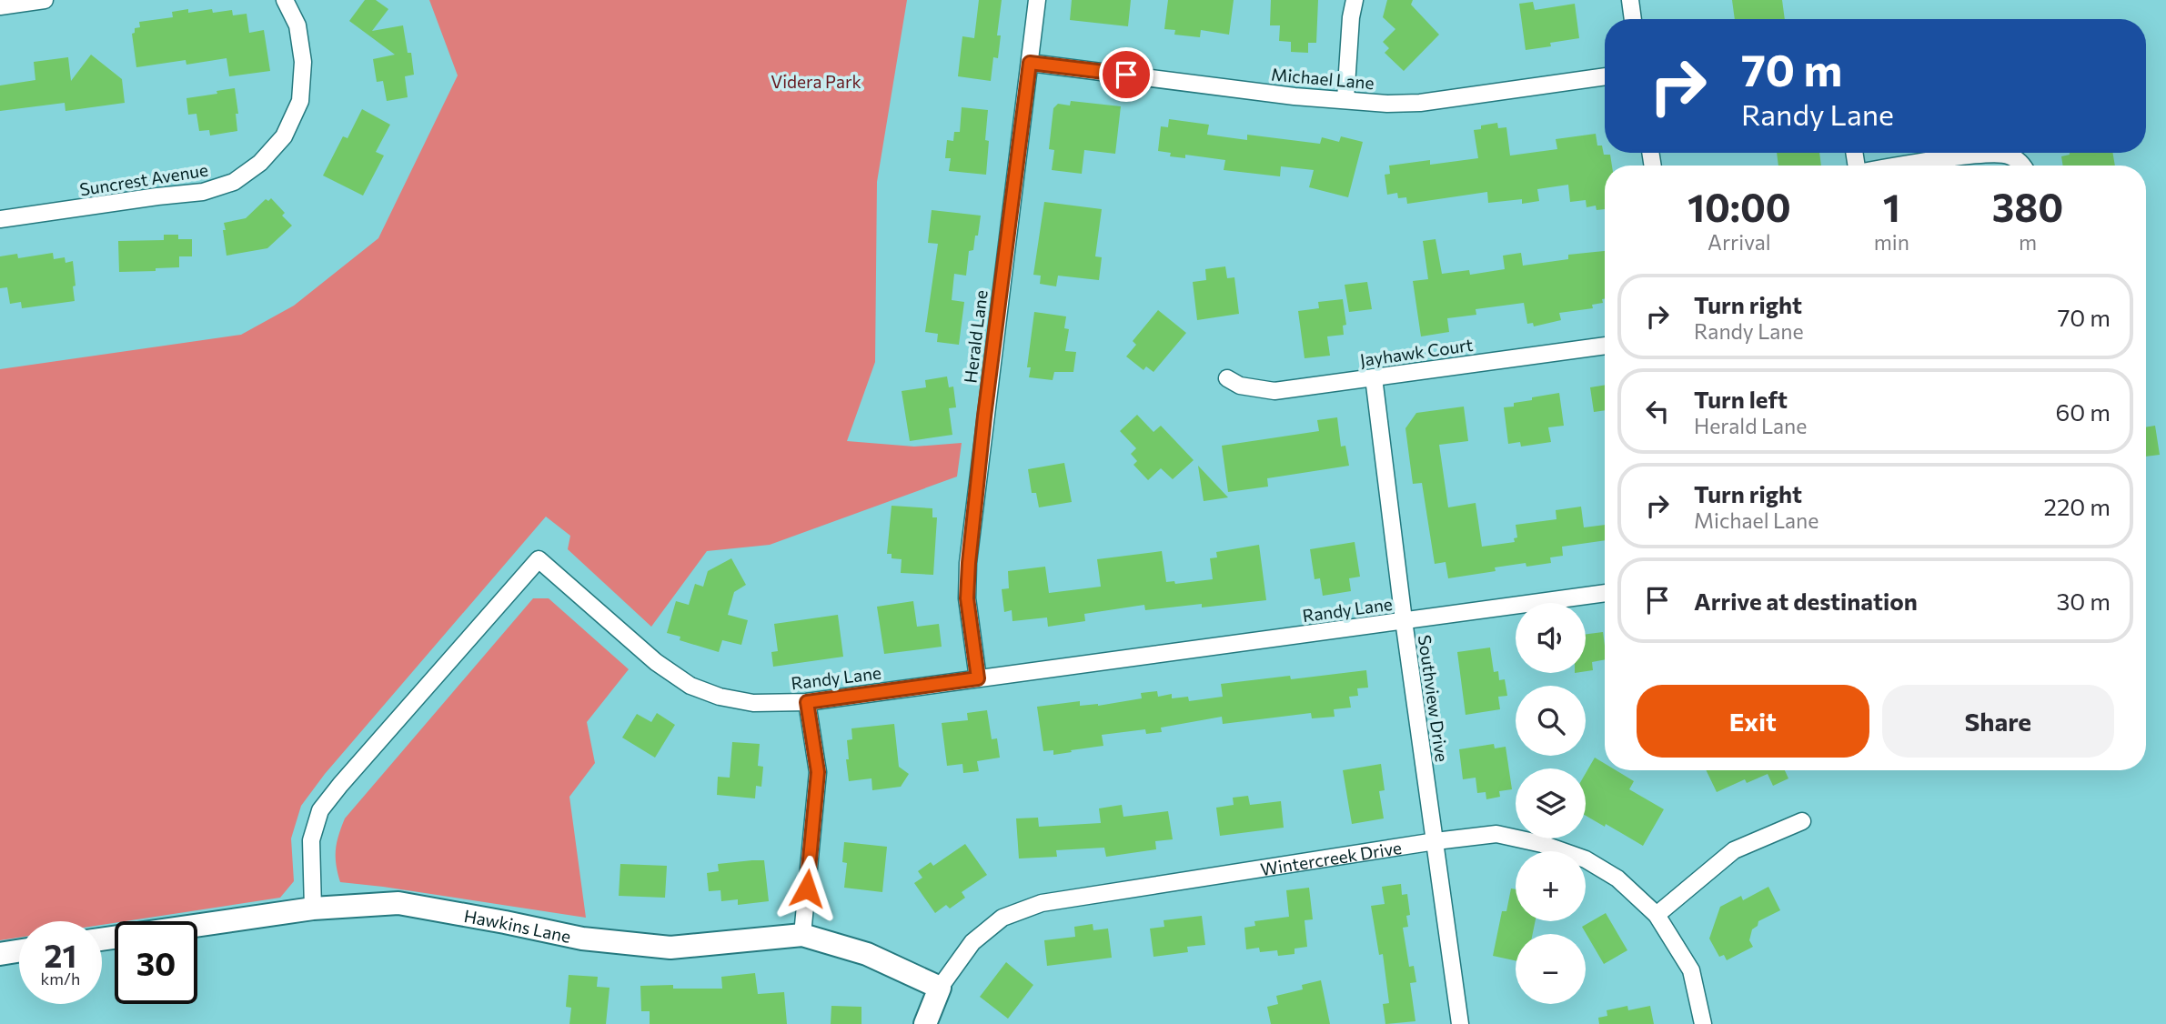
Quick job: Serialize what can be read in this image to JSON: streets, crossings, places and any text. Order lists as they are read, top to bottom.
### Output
{
  "streets": {
    "street": [
      "Michael Lane",
      "Suncrest Avenue",
      "Herald Lane",
      "Jayhawk Court",
      "Randy Lane",
      "Southview Drive",
      "Wintercreek Drive",
      "Hawkins Lane"
    ]
  },
  "crossings": [
    ["Michael Lane", "Herald Lane"],
    ["Herald Lane", "Randy Lane"],
    ["Jayhawk Court", "Southview Drive"],
    ["Randy Lane", "Southview Drive"],
    ["Randy Lane", "Hawkins Lane"],
    ["Southview Drive", "Wintercreek Drive"],
    ["Wintercreek Drive", "Hawkins Lane"]
  ],
  "parks": ["Videra Park"],
  "page": {
    "turn": ["70 m", "Randy Lane"],
    "eta": [
      "10:00",
      "Arrival",
      "1",
      "min",
      "380",
      "m"
    ],
    "list": [
      {
        "name": "Turn right",
        "note": "Randy Lane",
        "value": "70 m"
      },
      {
        "name": "Turn left",
        "note": "Herald Lane",
        "value": "60 m"
      },
      {
        "name": "Turn right",
        "note": "Michael Lane",
        "value": "220 m"
      },
      {
        "name": "Arrive at destination",
        "value": "30 m"
      }
    ],
    "map_buttons": ["+", "−"],
    "buttons": ["Exit", "Share"],
    "speed": "21 km/h",
    "limit": "30"
  }
}
